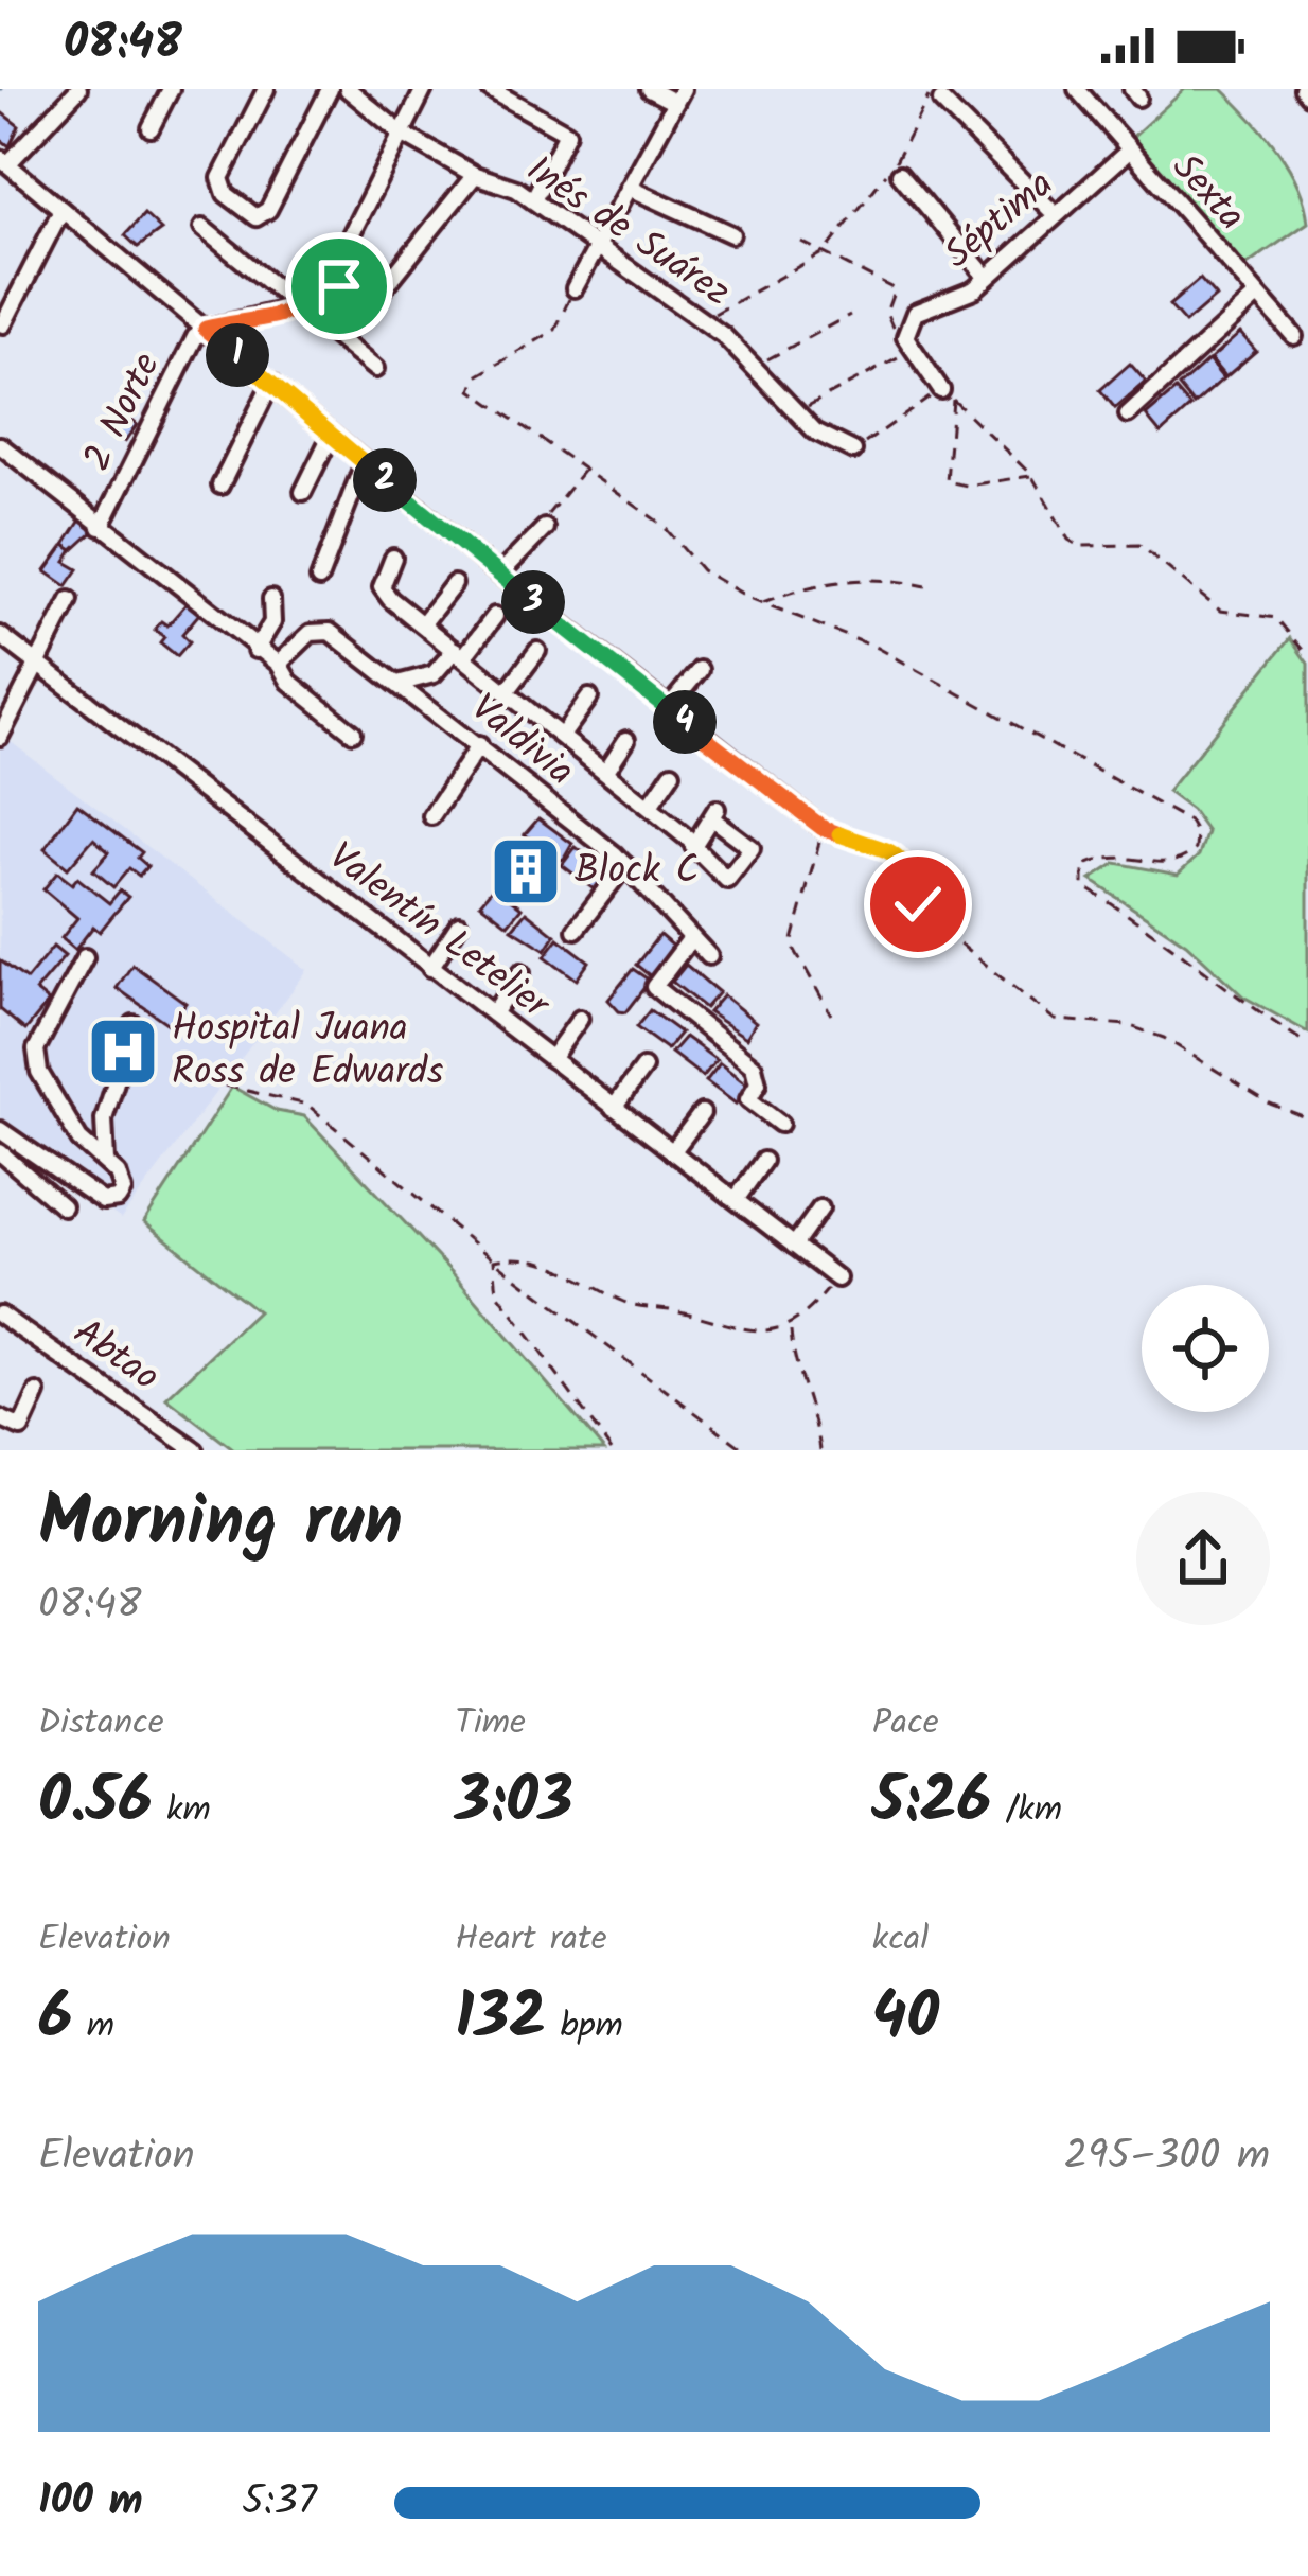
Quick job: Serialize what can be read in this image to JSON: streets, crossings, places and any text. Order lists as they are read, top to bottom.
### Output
{
  "streets": {
    "street": [
      "Sexta",
      "Séptima",
      "Inés de Suárez",
      "2 Norte",
      "Valdivia",
      "Valentín Letelier",
      "Abtao"
    ]
  },
  "crossings": [
    ["Sexta", "Séptima"]
  ],
  "places": {
    "building": ["Block C"],
    "hospital": ["Hospital Juana Ross de Edwards"]
  },
  "page": {
    "status": "08:48",
    "pins": [
      "1",
      "2",
      "3",
      "4"
    ],
    "heading": ["Morning run", "08:48"],
    "stats": [
      ["Distance", "0.56 km"],
      ["Time", "3:03"],
      ["Pace", "5:26 /km"],
      ["Elevation", "6 m"],
      ["Heart rate", "132 bpm"],
      ["kcal", "40"]
    ],
    "chart": ["Elevation", "295–300 m"],
    "list": [
      {
        "name": "100 m",
        "note": "5:37"
      }
    ]
  }
}
